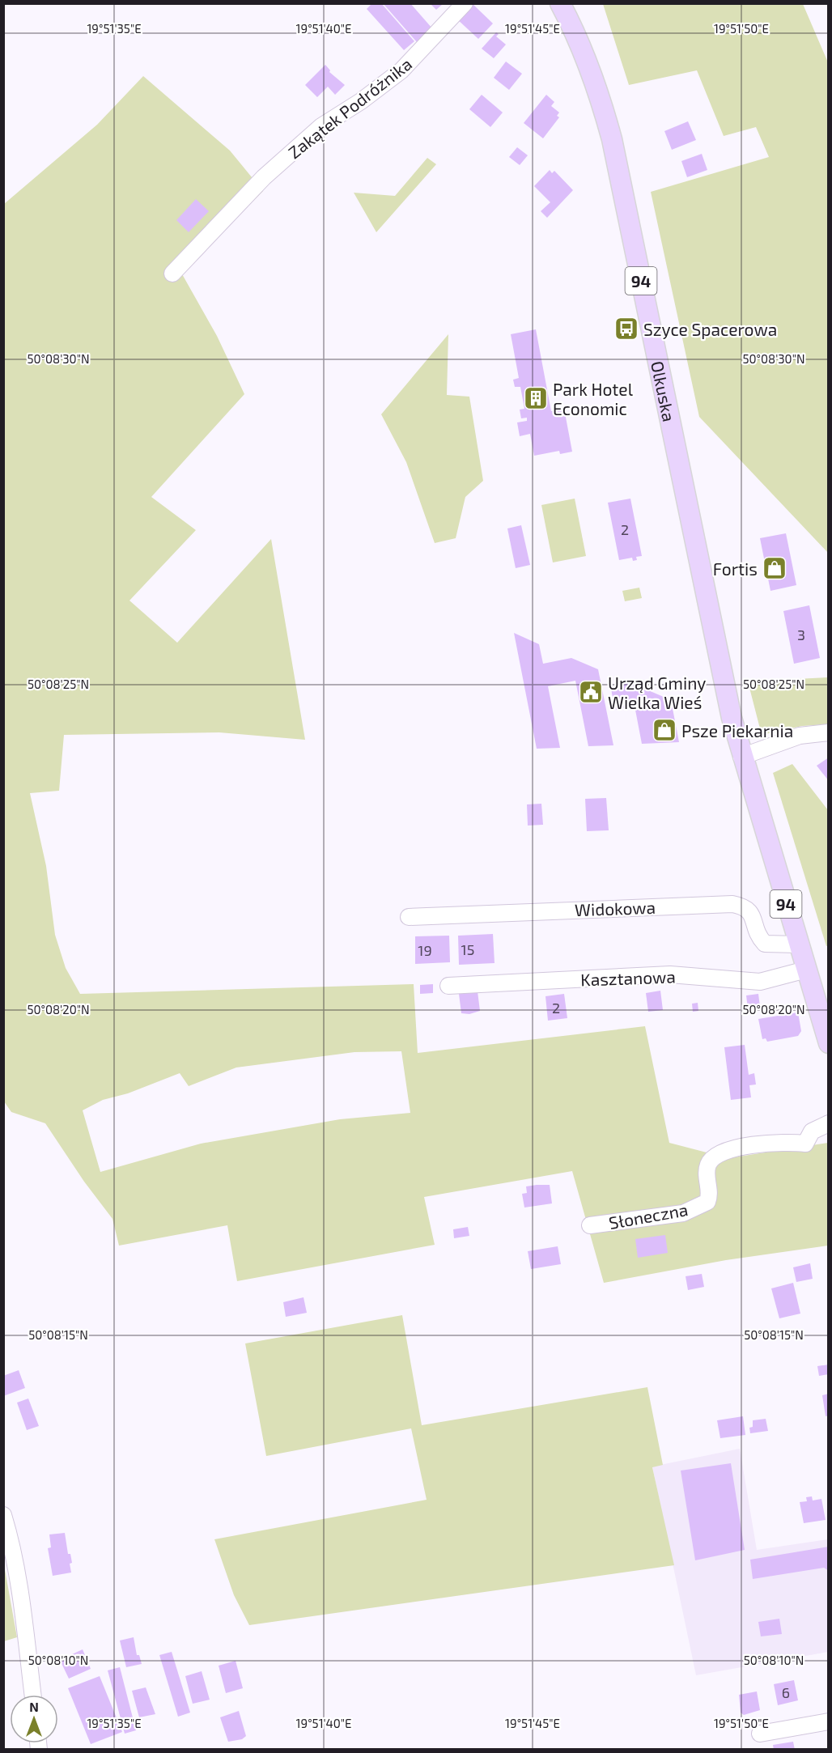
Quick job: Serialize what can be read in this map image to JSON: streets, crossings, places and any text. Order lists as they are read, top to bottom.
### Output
{
  "streets": {
    "main road": ["94", "Olkuska"],
    "street": [
      "Zakątek Podróżnika",
      "Widokowa",
      "Kasztanowa",
      "Słoneczna"
    ]
  },
  "crossings": [
    ["94", "Olkuska"],
    ["94", "Widokowa"],
    ["94", "Kasztanowa"]
  ],
  "places": {
    "bus stop": ["Szyce Spacerowa"],
    "building": ["Park Hotel Economic"],
    "shop": ["Fortis", "Psze Piekarnia"],
    "public building": ["Urząd Gminy Wielka Wieś"]
  },
  "house_numbers": [
    "2",
    "3",
    "15",
    "19",
    "2",
    "6"
  ],
  "north": "top",
  "coordinates": [
    "19°51'35\"E",
    "19°51'40\"E",
    "19°51'45\"E",
    "19°51'50\"E",
    "50°08'30\"N",
    "50°08'25\"N",
    "50°08'20\"N",
    "50°08'15\"N",
    "50°08'10\"N"
  ]
}
